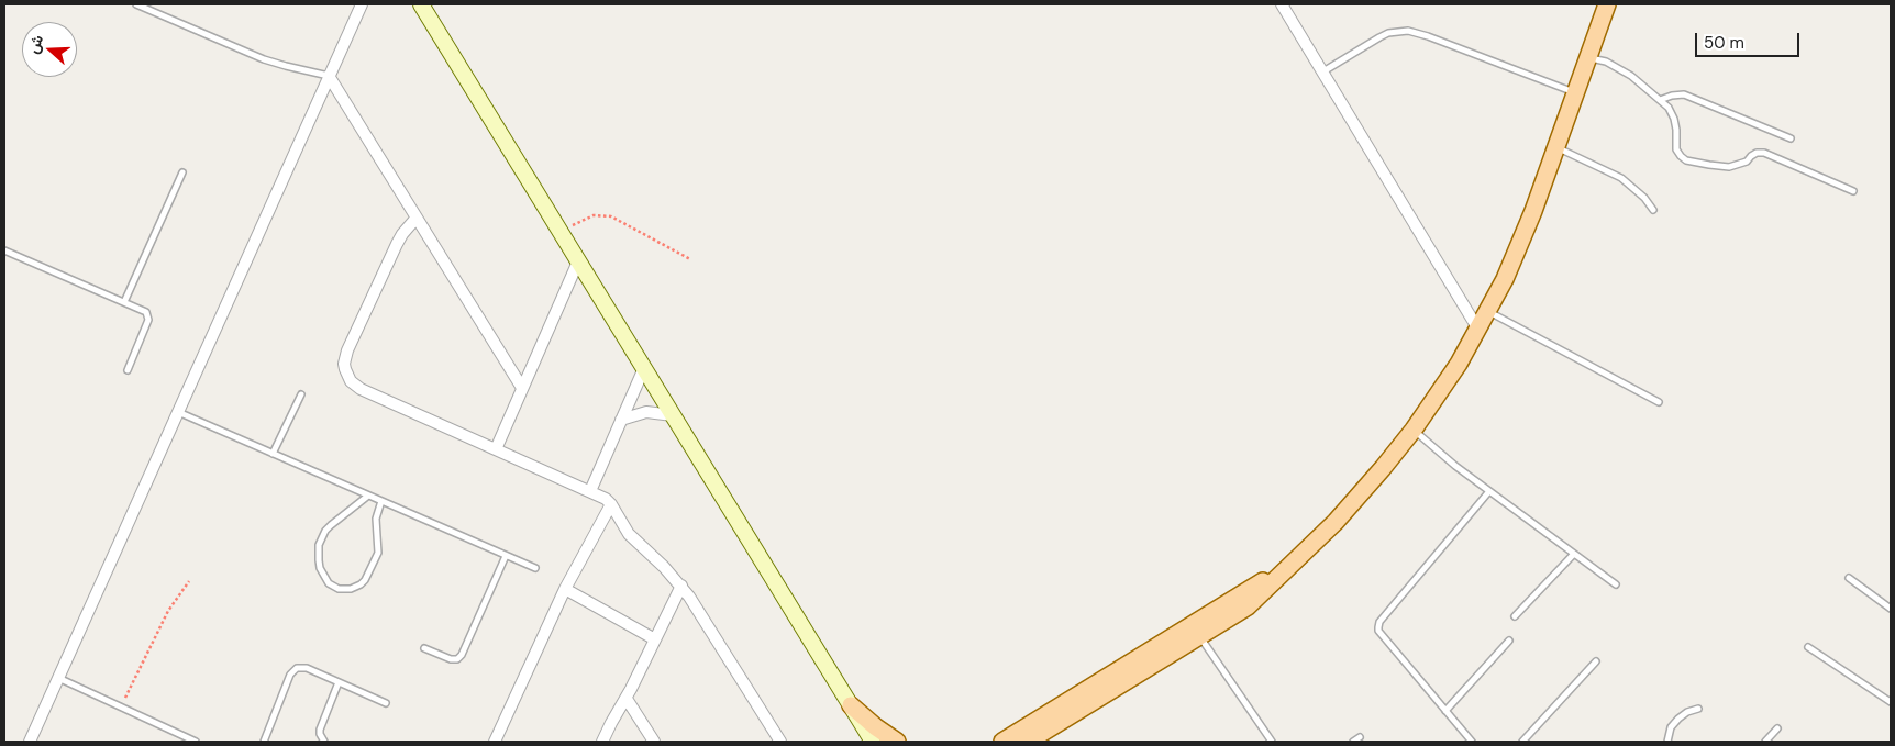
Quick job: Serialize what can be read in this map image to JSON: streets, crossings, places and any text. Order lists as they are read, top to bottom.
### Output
{
  "scale_bar": "50 m",
  "north": "left"
}
